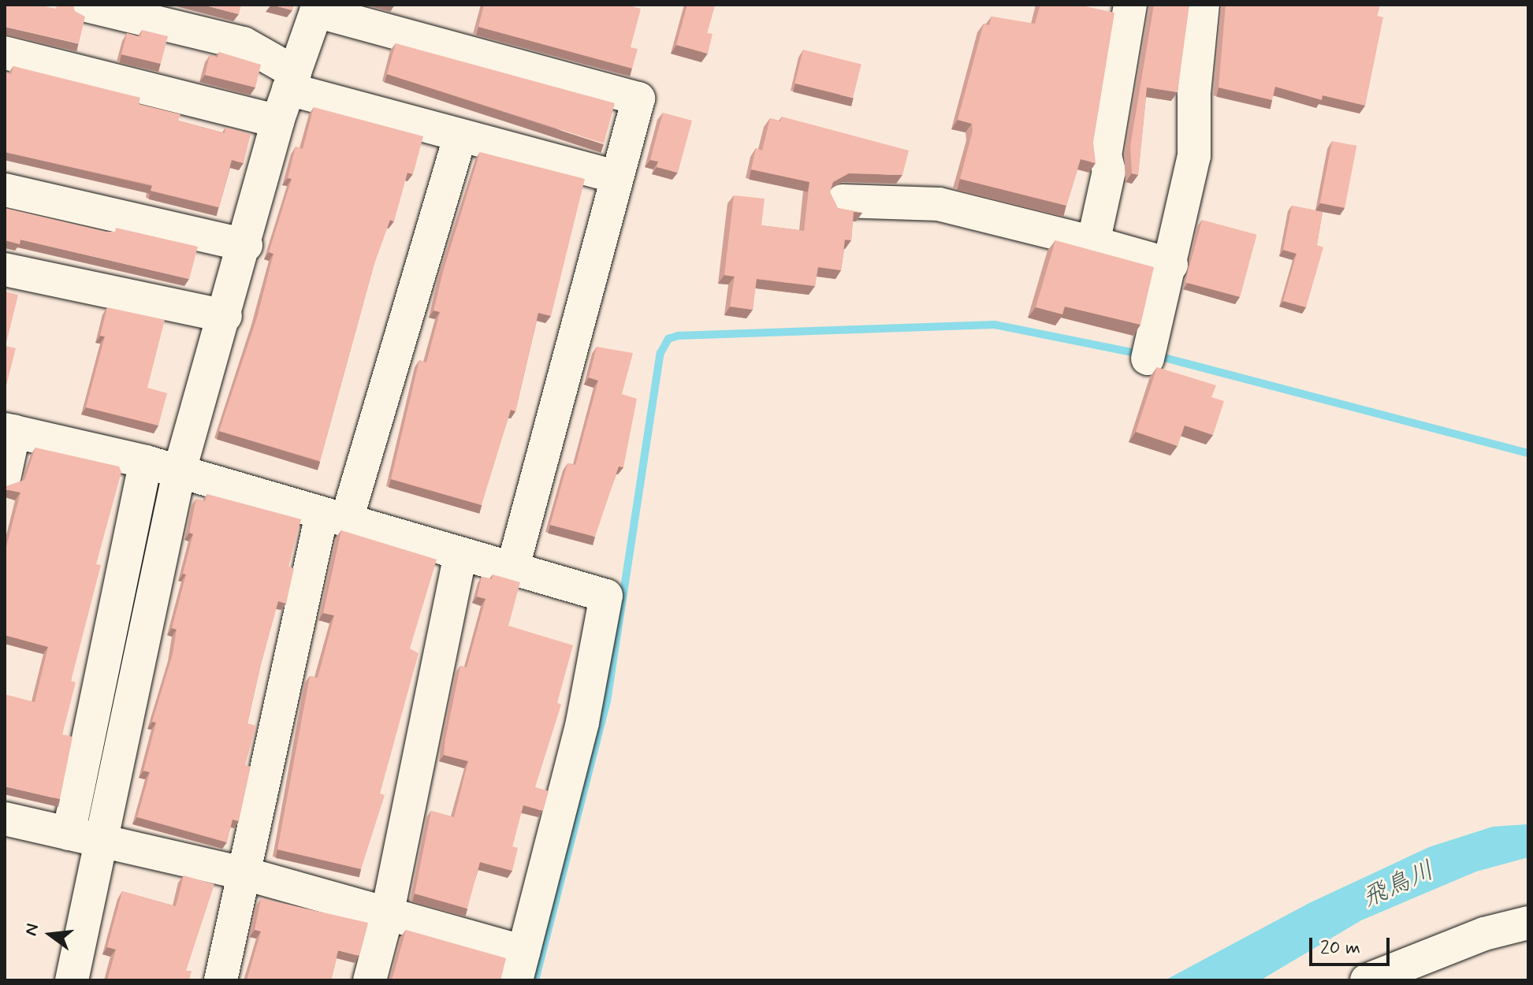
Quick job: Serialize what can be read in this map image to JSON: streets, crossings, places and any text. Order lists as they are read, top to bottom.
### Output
{
  "water": ["飛鳥川"],
  "scale_bar": "20 m",
  "north": "left"
}
